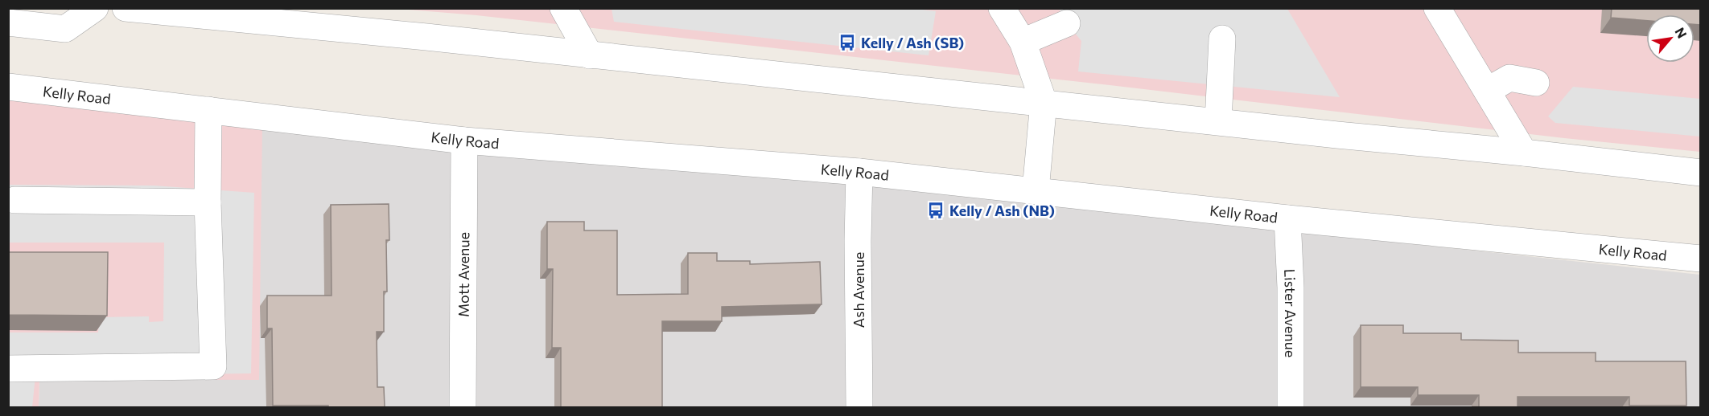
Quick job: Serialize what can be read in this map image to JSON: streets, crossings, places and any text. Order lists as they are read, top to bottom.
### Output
{
  "streets": {
    "street": [
      "Kelly Road",
      "Mott Avenue",
      "Ash Avenue",
      "Lister Avenue"
    ]
  },
  "crossings": [
    ["Kelly Road", "Mott Avenue"],
    ["Kelly Road", "Ash Avenue"],
    ["Kelly Road", "Lister Avenue"]
  ],
  "places": {
    "bus stop": ["Kelly / Ash (SB)", "Kelly / Ash (NB)"]
  },
  "north": "top right"
}
